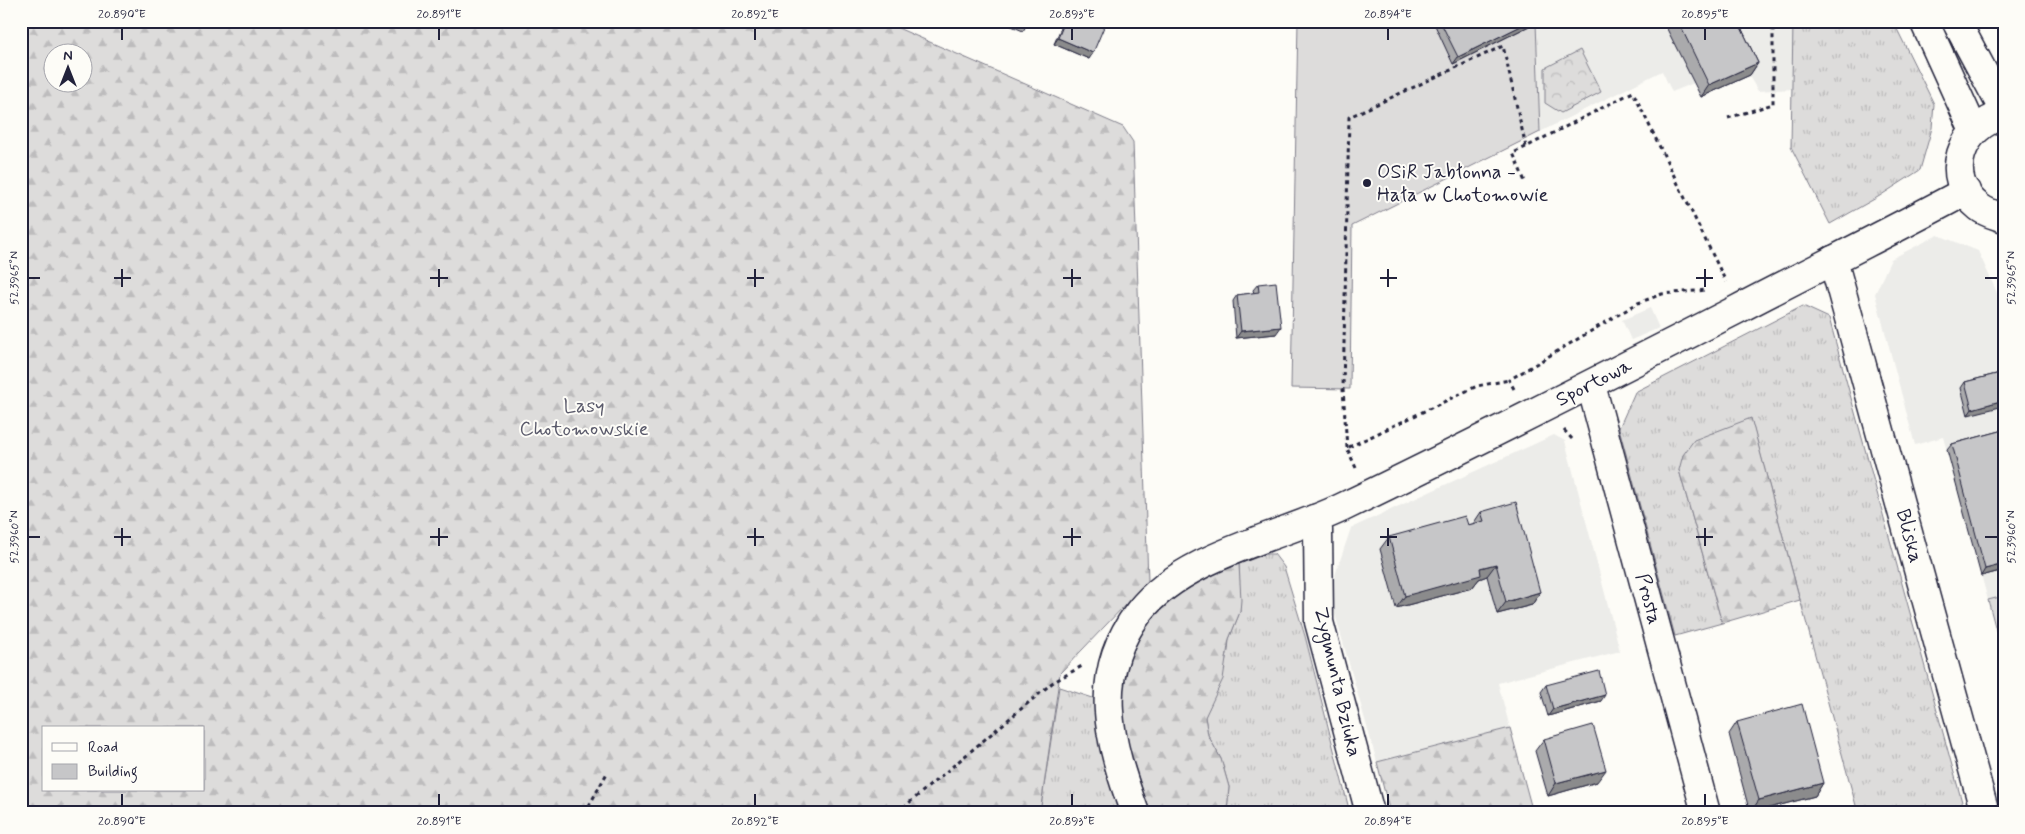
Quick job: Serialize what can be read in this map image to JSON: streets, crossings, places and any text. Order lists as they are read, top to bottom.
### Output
{
  "streets": {
    "street": [
      "Sportowa",
      "Bliska",
      "Prosta",
      "Zygmunta Bziuka"
    ]
  },
  "crossings": [
    ["Sportowa", "Bliska"],
    ["Sportowa", "Prosta"],
    ["Sportowa", "Zygmunta Bziuka"]
  ],
  "parks": ["Lasy Chotomowskie"],
  "places": ["OSiR Jabłonna - Hała w Chotomowie"],
  "legend": ["Road", "Building"],
  "north": "top",
  "coordinates": [
    "20.890°E",
    "20.891°E",
    "20.892°E",
    "20.893°E",
    "20.894°E",
    "20.895°E",
    "52.3965°N",
    "52.3960°N"
  ]
}
